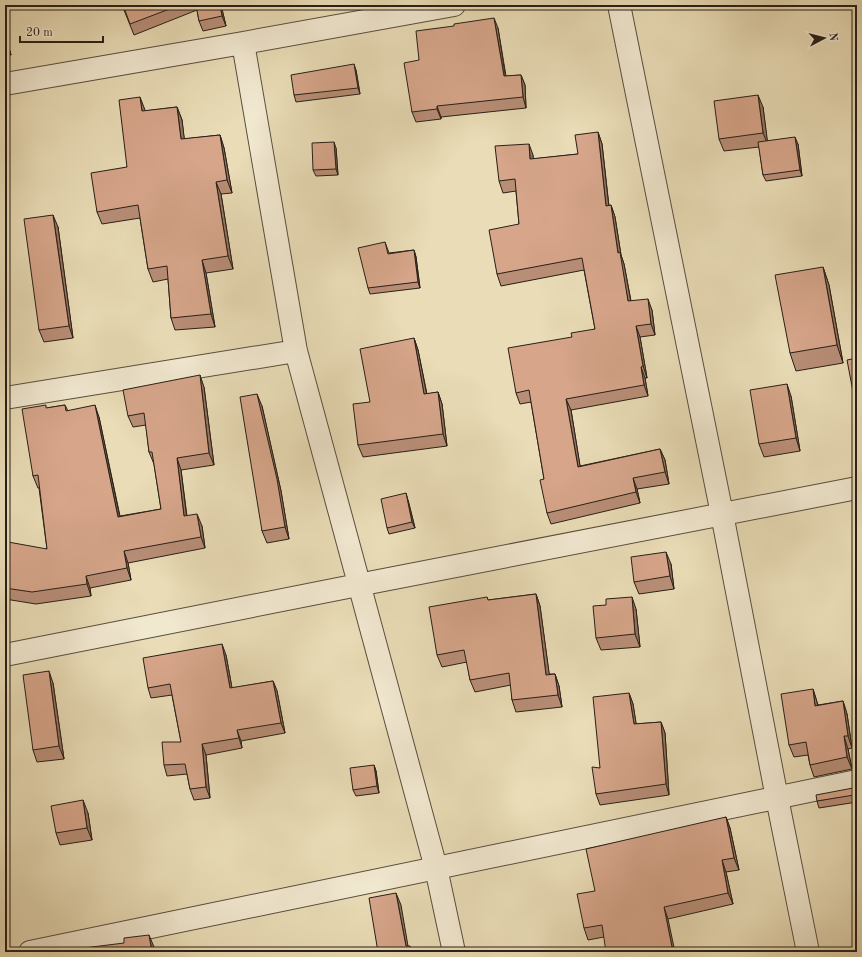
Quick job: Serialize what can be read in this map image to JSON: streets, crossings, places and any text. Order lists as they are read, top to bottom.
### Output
{
  "scale_bar": "20 m",
  "north": "right"
}
